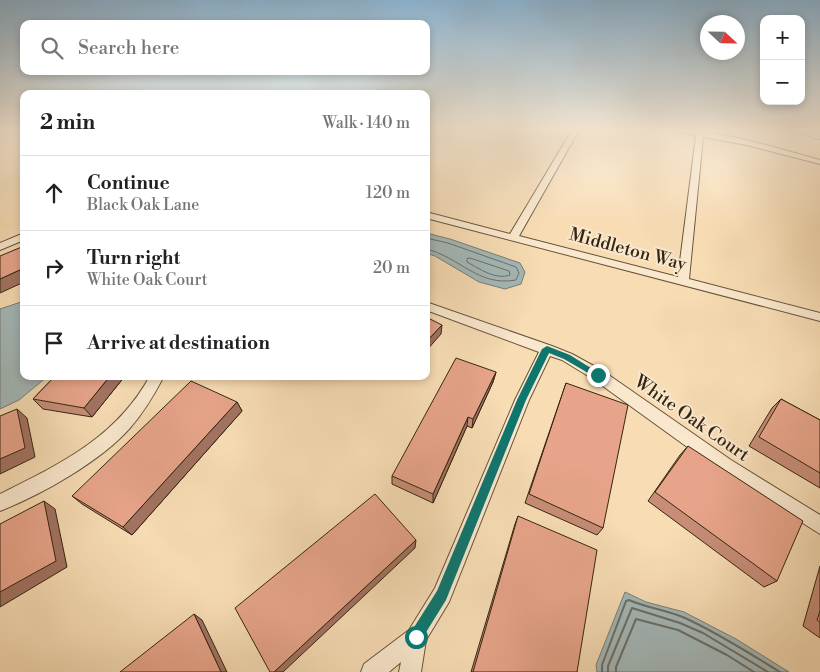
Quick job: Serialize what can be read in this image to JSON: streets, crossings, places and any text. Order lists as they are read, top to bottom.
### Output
{
  "streets": {
    "street": ["Middleton Way", "White Oak Court"]
  },
  "north": "right",
  "page": {
    "map_buttons": ["+", "−"],
    "search": "Search here",
    "heading": ["2 min", "Walk · 140 m"],
    "list": [
      ["Continue", "Black Oak Lane", "120 m"],
      ["Turn right", "White Oak Court", "20 m"],
      "Arrive at destination"
    ]
  }
}
